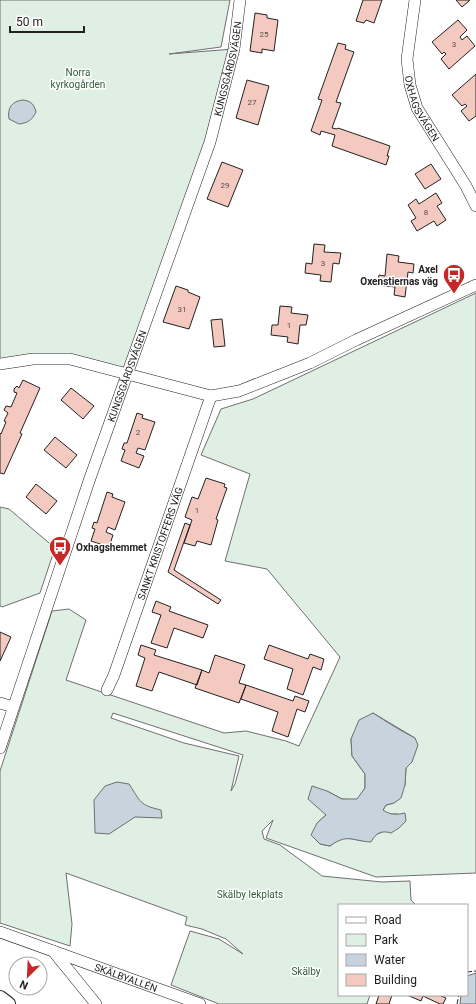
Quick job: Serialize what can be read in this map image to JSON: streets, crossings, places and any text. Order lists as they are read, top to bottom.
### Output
{
  "streets": {
    "street": [
      "KUNGSGÅRDSVÄGEN",
      "OXHAGSVÄGEN",
      "SANKT KRISTOFFERS VÄG",
      "SKÄLBYALLÉN"
    ]
  },
  "parks": ["Norra kyrkogården", "Skälby lekplats", "Skälby"],
  "places": {
    "bus stop": ["Axel Oxenstiernas väg", "Oxhagshemmet"]
  },
  "house_numbers": [
    "25",
    "3",
    "27",
    "29",
    "8",
    "3",
    "31",
    "1",
    "2",
    "1"
  ],
  "legend": [
    "Road",
    "Park",
    "Water",
    "Building"
  ],
  "scale_bar": "50 m",
  "north": "bottom left"
}
